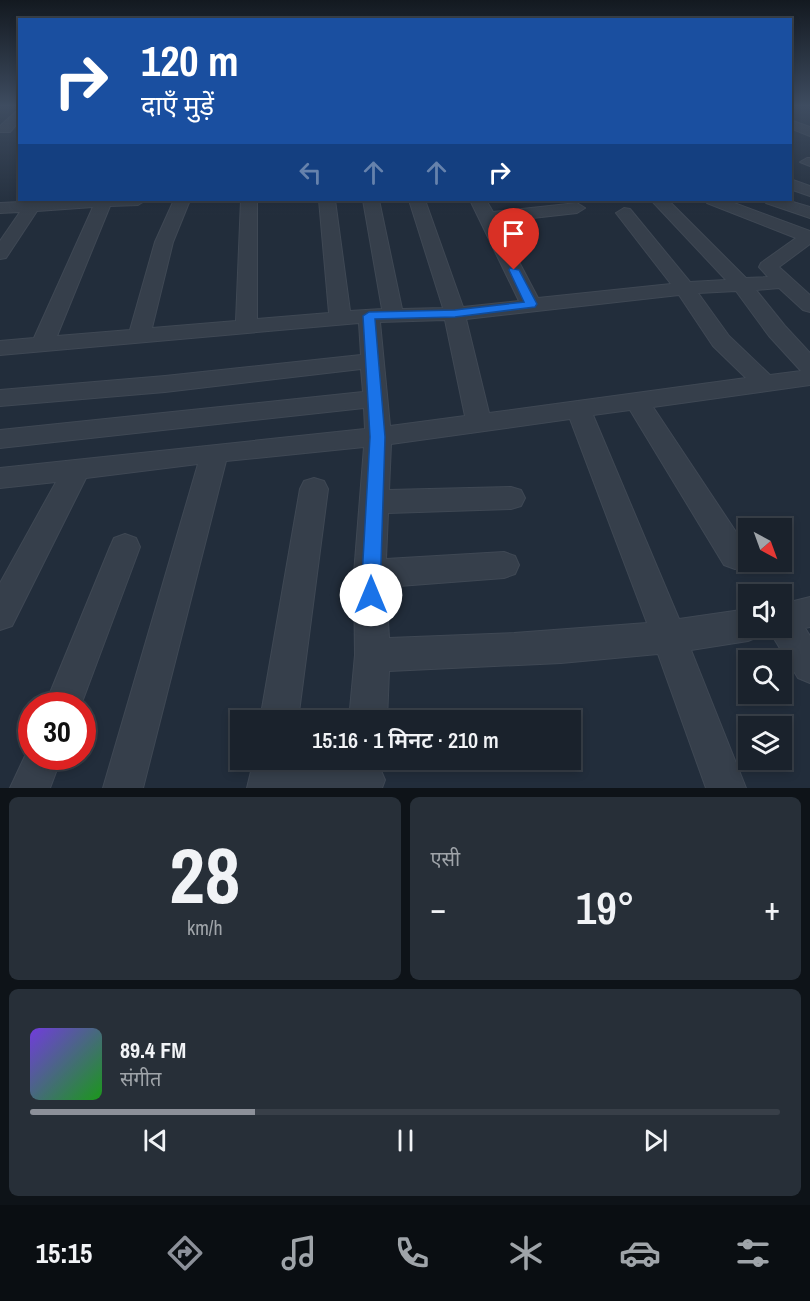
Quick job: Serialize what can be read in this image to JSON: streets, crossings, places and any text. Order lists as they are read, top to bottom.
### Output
{
  "north": "bottom right",
  "page": {
    "turn": ["120 m", "दाएँ मुड़ें"],
    "limit": "30",
    "trip": "15:16 · 1 मिनट · 210 m",
    "tile": [
      ["28", "km/h"],
      "एसी"
    ],
    "heat": ["−", "19°", "+"],
    "song": ["89.4 FM", "संगीत"],
    "tabs": "15:15"
  }
}
